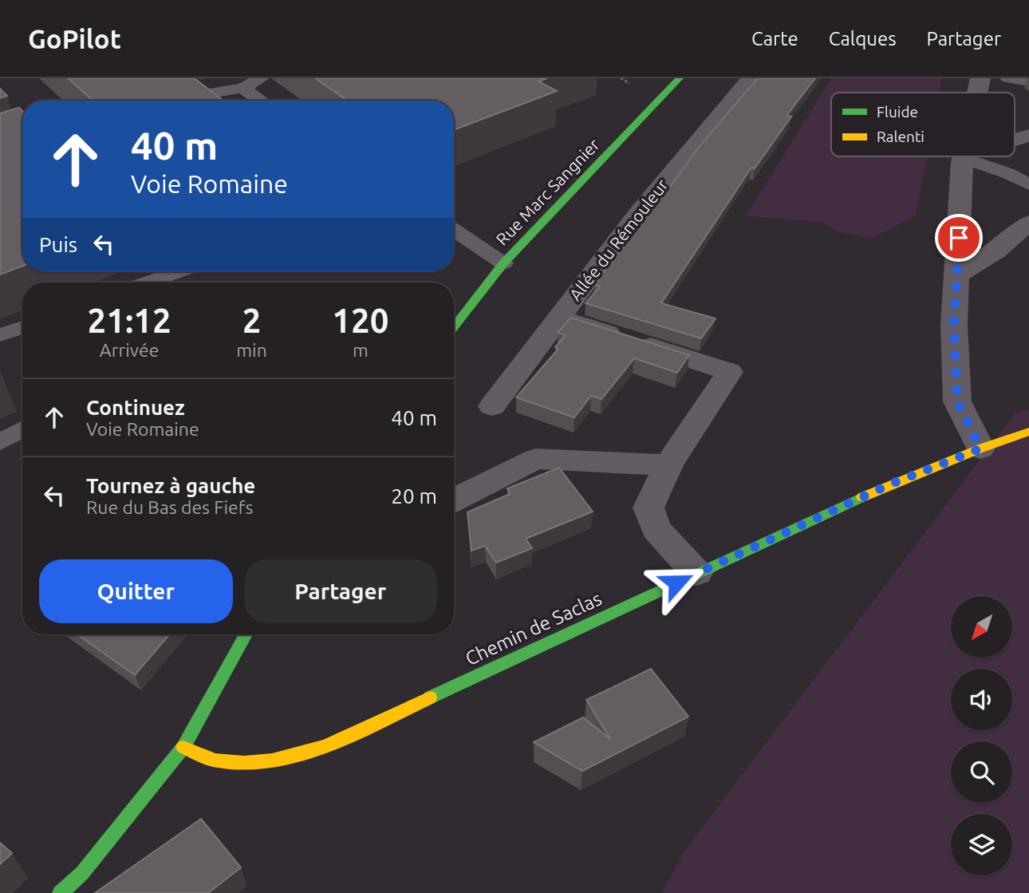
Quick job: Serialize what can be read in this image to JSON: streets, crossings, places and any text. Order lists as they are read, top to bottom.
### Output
{
  "streets": {
    "street": ["Rue Marc Sangnier", "Allée du Rémouleur", "Chemin de Saclas"]
  },
  "legend": ["Fluide", "Ralenti"],
  "north": "bottom left",
  "page": {
    "header": "GoPilot",
    "nav": ["Carte", "Calques", "Partager"],
    "turn": ["40 m", "Voie Romaine"],
    "then": "Puis",
    "eta": [
      "21:12",
      "Arrivée",
      "2",
      "min",
      "120",
      "m"
    ],
    "list": [
      {
        "name": "Continuez",
        "note": "Voie Romaine",
        "value": "40 m"
      },
      {
        "name": "Tournez à gauche",
        "note": "Rue du Bas des Fiefs",
        "value": "20 m"
      }
    ],
    "buttons": ["Quitter", "Partager"]
  }
}
